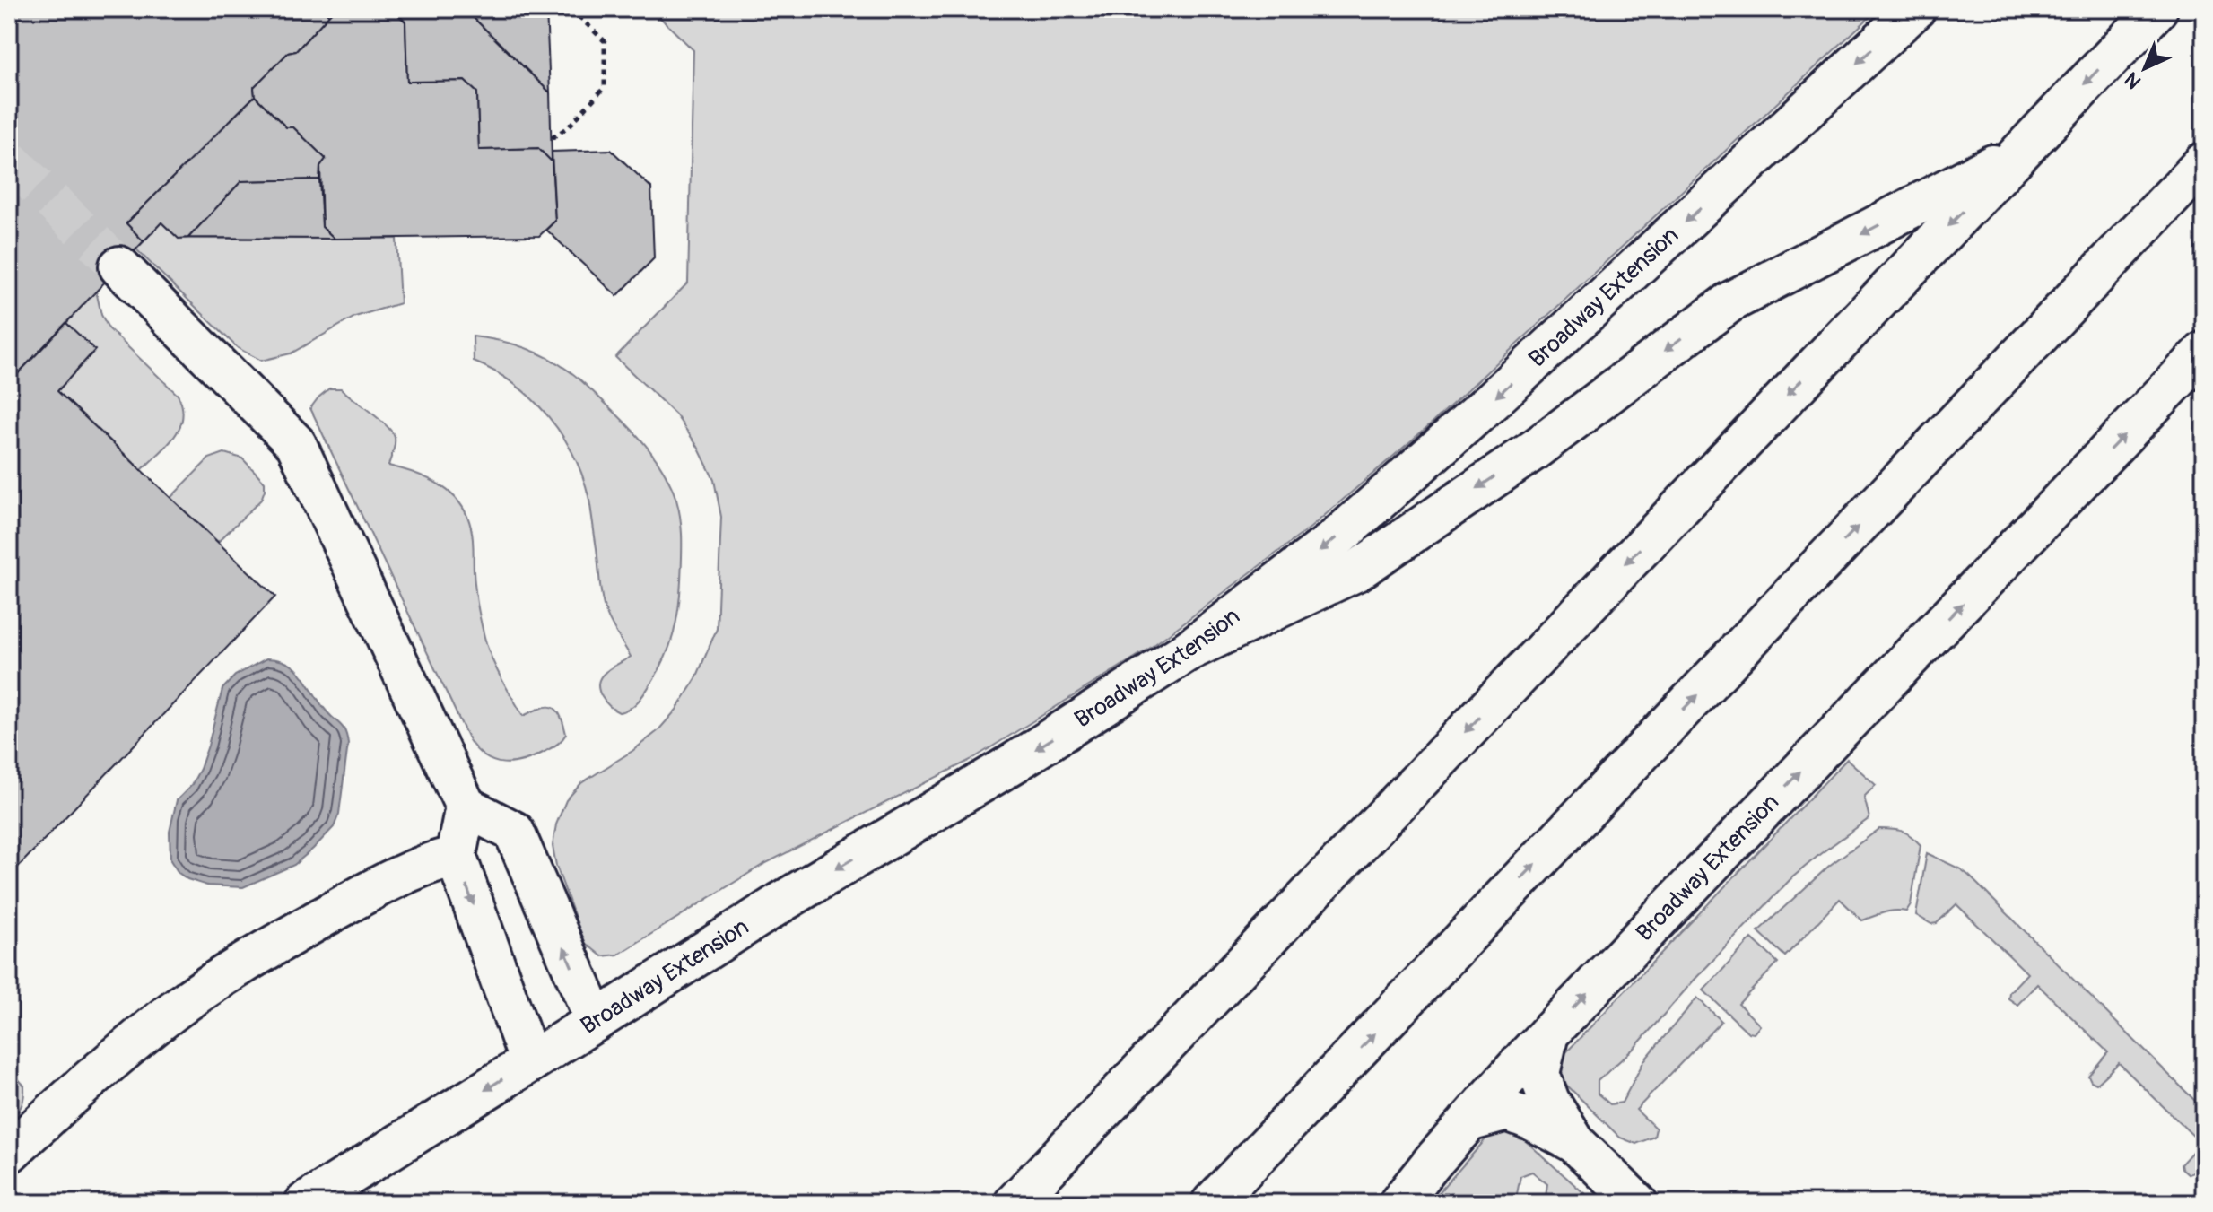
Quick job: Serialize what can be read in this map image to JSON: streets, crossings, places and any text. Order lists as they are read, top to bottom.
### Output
{
  "streets": {
    "main road": ["Broadway Extension"]
  },
  "north": "bottom left"
}
